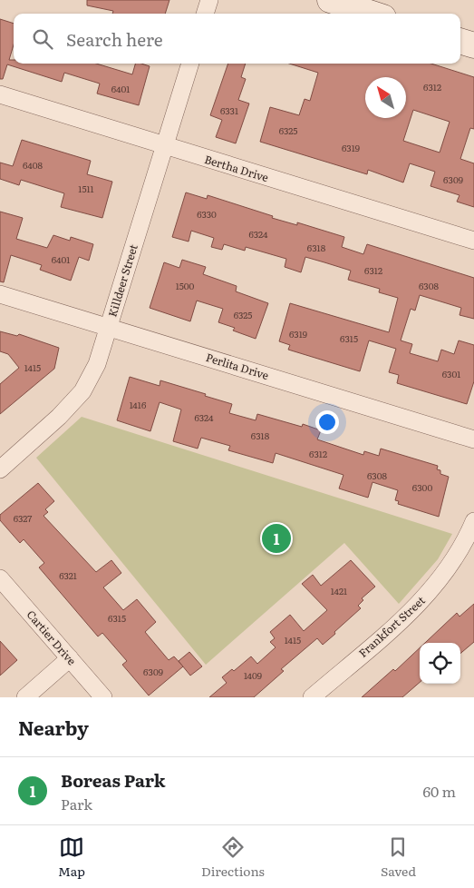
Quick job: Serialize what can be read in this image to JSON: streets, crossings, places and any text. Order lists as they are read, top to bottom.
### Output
{
  "streets": {
    "street": [
      "Bertha Drive",
      "Killdeer Street",
      "Perlita Drive",
      "Frankfort Street",
      "Cartier Drive"
    ]
  },
  "crossings": [
    ["Bertha Drive", "Killdeer Street"],
    ["Killdeer Street", "Perlita Drive"]
  ],
  "house_numbers": [
    "6312",
    "6401",
    "6331",
    "6325",
    "6319",
    "6408",
    "6309",
    "1511",
    "6330",
    "6324",
    "6318",
    "6401",
    "6312",
    "1500",
    "6308",
    "6325",
    "6319",
    "6315",
    "1415",
    "6301",
    "1416",
    "6324",
    "6318",
    "6312",
    "6308",
    "6300",
    "6327",
    "6321",
    "1421",
    "6315",
    "1415",
    "6309",
    "1409"
  ],
  "north": "top left",
  "page": {
    "search": "Search here",
    "pins": "1",
    "heading": "Nearby",
    "list": [
      {
        "mark": "1",
        "name": "Boreas Park",
        "note": "Park",
        "value": "60 m"
      }
    ],
    "nav": ["Map", "Directions", "Saved"]
  }
}
